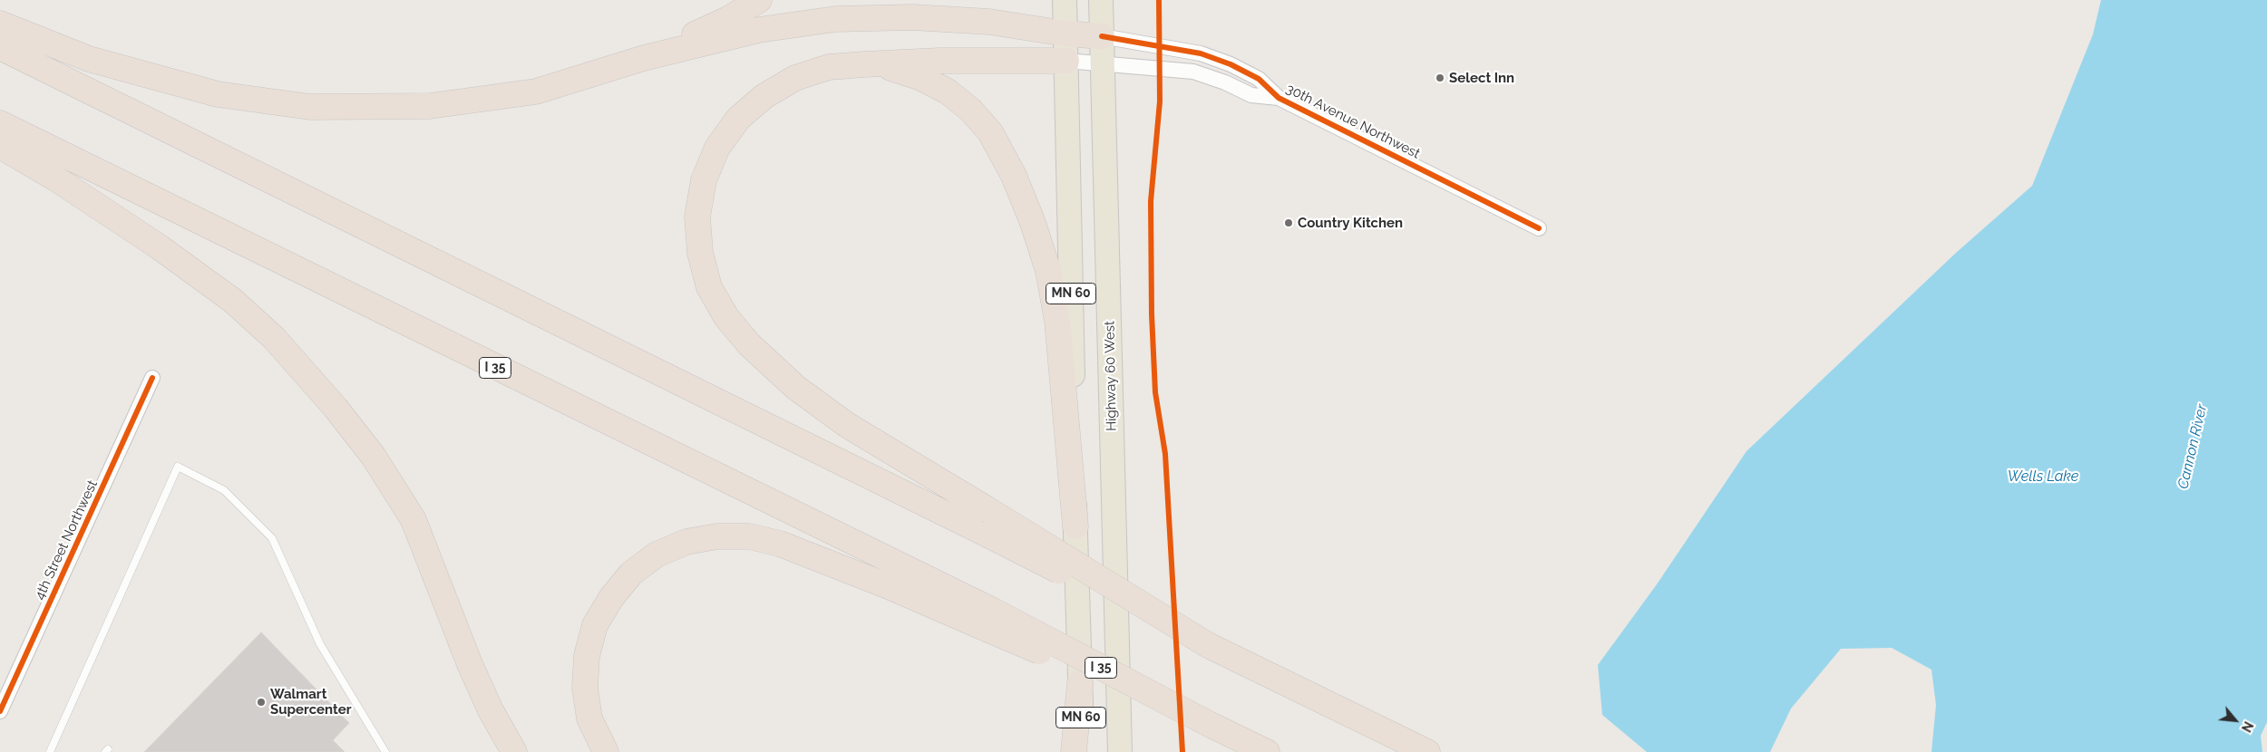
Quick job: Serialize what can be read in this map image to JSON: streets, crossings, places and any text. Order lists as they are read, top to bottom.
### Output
{
  "streets": {
    "highway": ["I 35"],
    "main road": ["MN 60", "Highway 60 West"],
    "street": ["30th Avenue Northwest", "4th Street Northwest"]
  },
  "crossings": [
    ["30th Avenue Northwest", "MN 60"],
    ["30th Avenue Northwest", "Highway 60 West"]
  ],
  "water": ["Cannon River", "Wells Lake"],
  "places": ["Select Inn", "Country Kitchen", "Walmart Supercenter"],
  "north": "bottom right"
}
